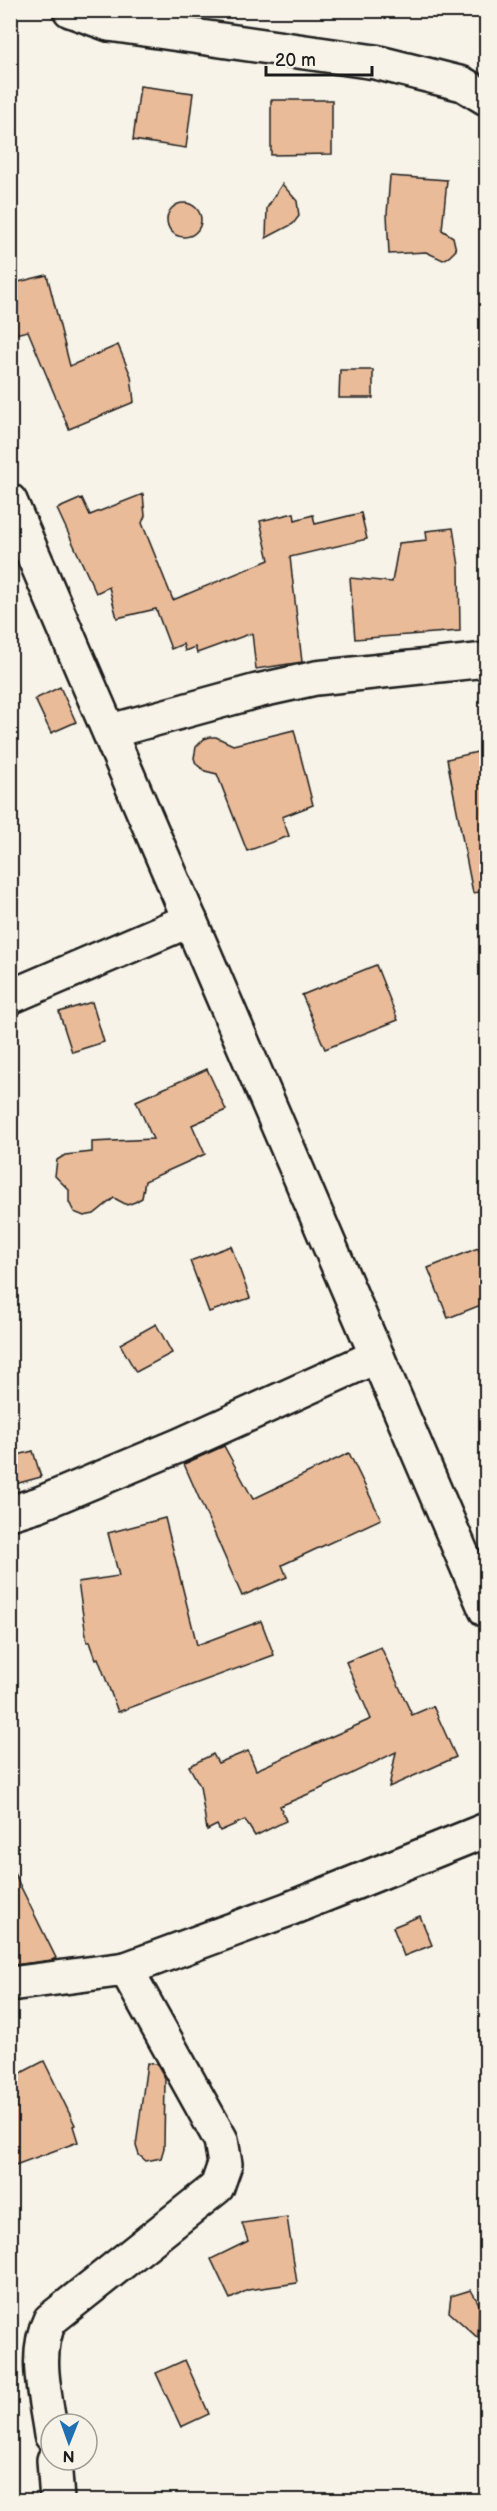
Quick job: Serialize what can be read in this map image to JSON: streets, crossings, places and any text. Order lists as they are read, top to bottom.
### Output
{
  "scale_bar": "20 m",
  "north": "bottom"
}
